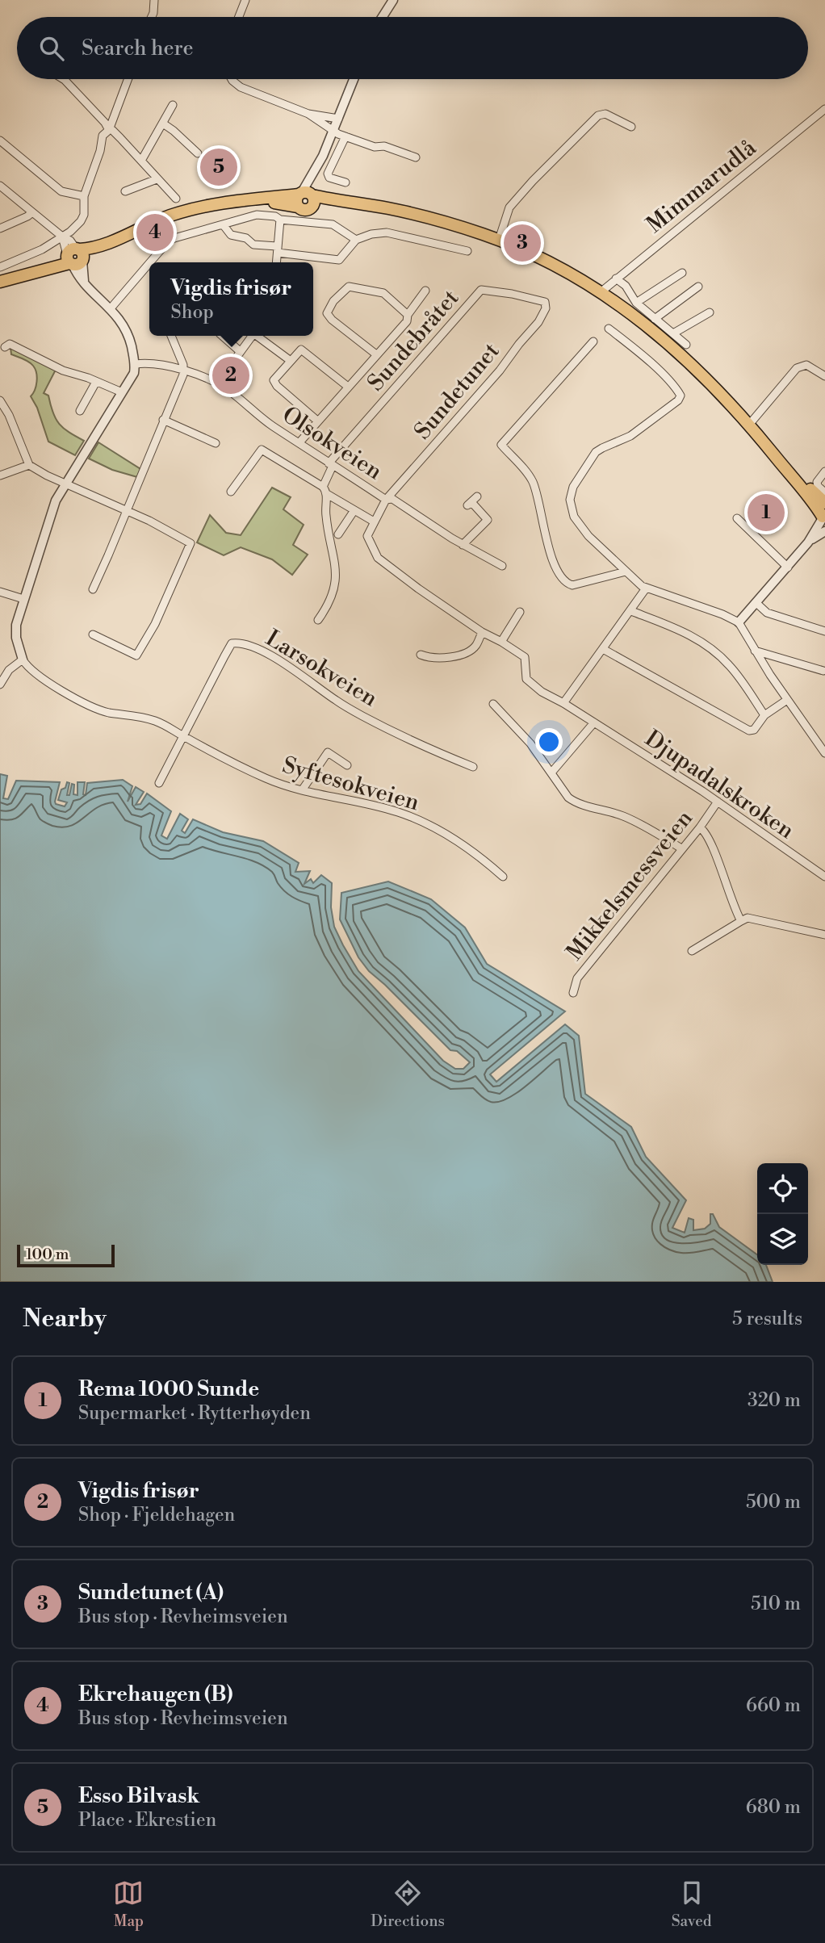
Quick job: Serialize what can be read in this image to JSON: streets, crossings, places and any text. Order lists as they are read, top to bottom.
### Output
{
  "streets": {
    "street": [
      "Mimmarudlå",
      "Sundebråtet",
      "Sundetunet",
      "Olsokveien",
      "Larsokveien",
      "Syftesokveien",
      "Djupadalskroken",
      "Mikkelsmessveien"
    ]
  },
  "crossings": [
    ["Sundebråtet", "Sundetunet"],
    ["Sundebråtet", "Olsokveien"],
    ["Sundetunet", "Olsokveien"],
    ["Larsokveien", "Syftesokveien"],
    ["Djupadalskroken", "Mikkelsmessveien"]
  ],
  "scale_bar": "100 m",
  "page": {
    "search": "Search here",
    "pins": [
      "5",
      "4",
      "3",
      "2",
      "1"
    ],
    "popup": ["Vigdis frisør", "Shop"],
    "scale": "100 m",
    "heading": ["Nearby", "5 results"],
    "list": [
      {
        "mark": "1",
        "name": "Rema 1000 Sunde",
        "note": "Supermarket · Rytterhøyden",
        "value": "320 m"
      },
      {
        "mark": "2",
        "name": "Vigdis frisør",
        "note": "Shop · Fjeldehagen",
        "value": "500 m"
      },
      {
        "mark": "3",
        "name": "Sundetunet (A)",
        "note": "Bus stop · Revheimsveien",
        "value": "510 m"
      },
      {
        "mark": "4",
        "name": "Ekrehaugen (B)",
        "note": "Bus stop · Revheimsveien",
        "value": "660 m"
      },
      {
        "mark": "5",
        "name": "Esso Bilvask",
        "note": "Place · Ekrestien",
        "value": "680 m"
      }
    ],
    "nav": ["Map", "Directions", "Saved"]
  }
}
